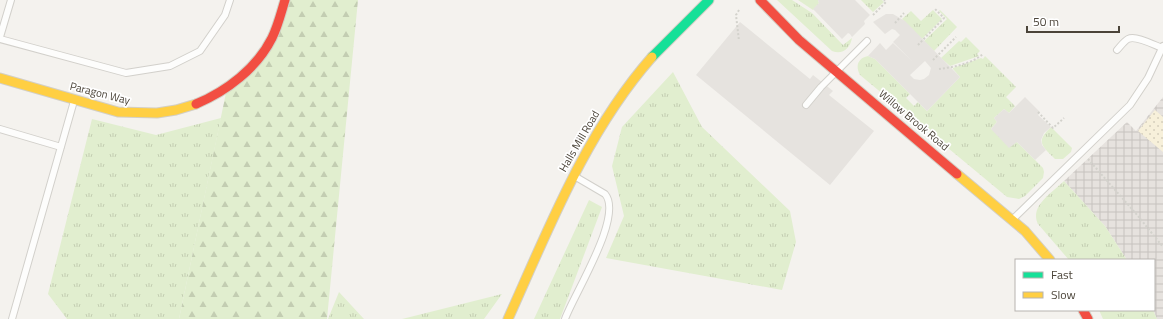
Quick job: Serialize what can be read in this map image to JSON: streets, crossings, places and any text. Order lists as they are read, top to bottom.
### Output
{
  "streets": {
    "street": ["Paragon Way", "Willow Brook Road", "Halls Mill Road"]
  },
  "legend": ["Fast", "Slow"],
  "scale_bar": "50 m"
}
